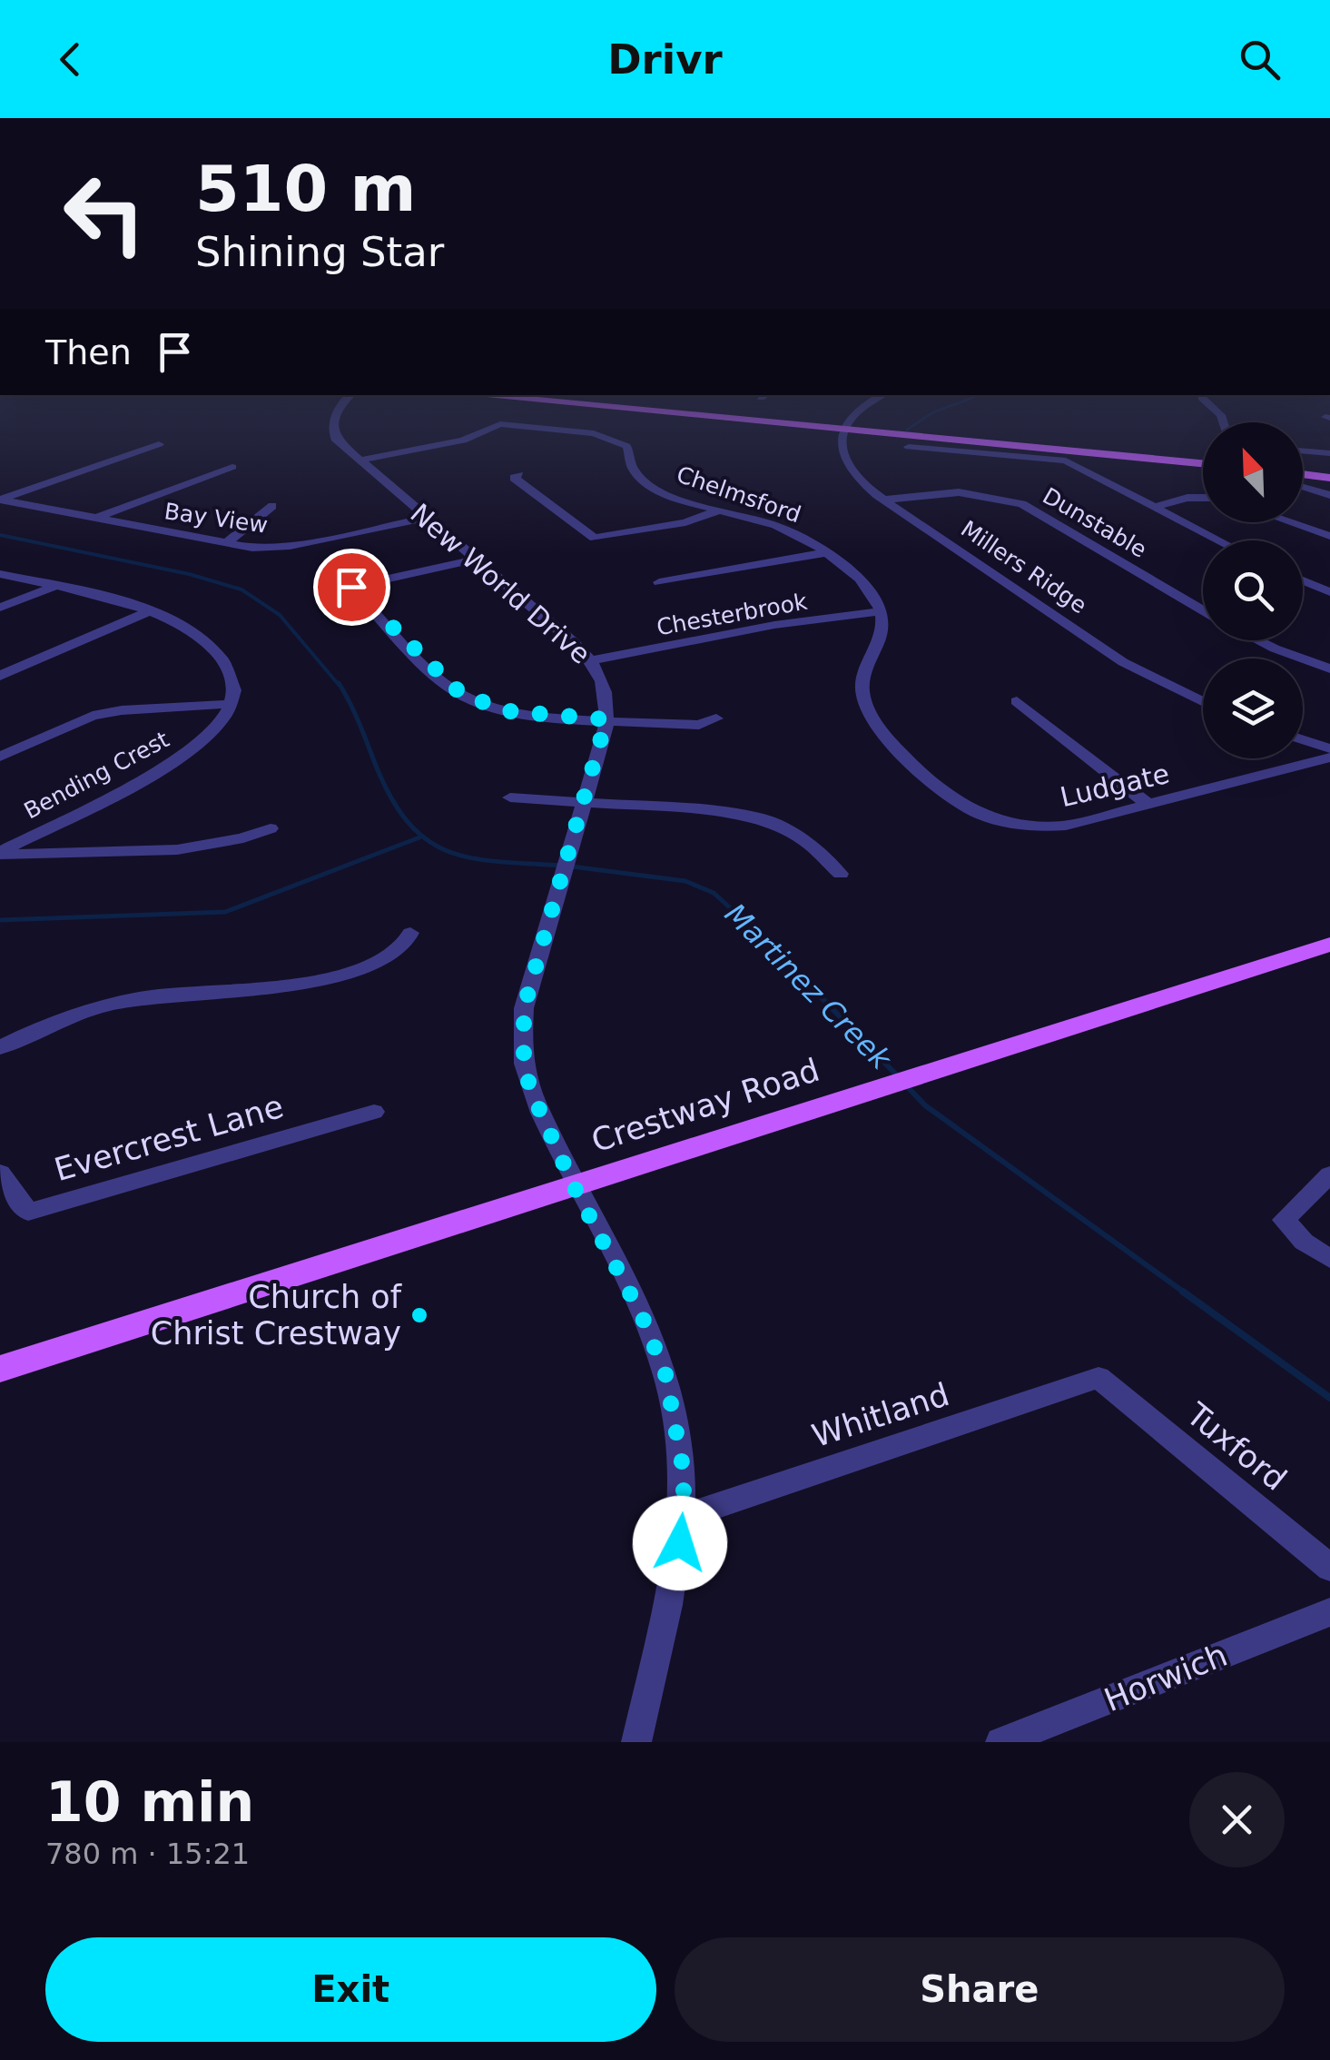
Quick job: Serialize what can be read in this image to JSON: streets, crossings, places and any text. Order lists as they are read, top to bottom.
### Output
{
  "streets": {
    "main road": ["Crestway Road"],
    "street": [
      "Chelmsford",
      "Bay View",
      "Dunstable",
      "Millers Ridge",
      "New World Drive",
      "Chesterbrook",
      "Bending Crest",
      "Ludgate",
      "Evercrest Lane",
      "Whitland",
      "Tuxford",
      "Horwich"
    ]
  },
  "crossings": [
    ["Chelmsford", "New World Drive"],
    ["Chelmsford", "Chesterbrook"],
    ["Chelmsford", "Ludgate"],
    ["Bay View", "New World Drive"],
    ["Dunstable", "Millers Ridge"],
    ["New World Drive", "Chesterbrook"],
    ["New World Drive", "Crestway Road"],
    ["New World Drive", "Whitland"],
    ["Chesterbrook", "Ludgate"],
    ["Whitland", "Tuxford"]
  ],
  "water": ["Martinez Creek"],
  "places": ["Church of Christ Crestway"],
  "north": "top left",
  "page": {
    "header": "Drivr",
    "turn": ["510 m", "Shining Star"],
    "then": "Then",
    "heading": ["10 min", "780 m · 15:21"],
    "buttons": ["Exit", "Share"]
  }
}
